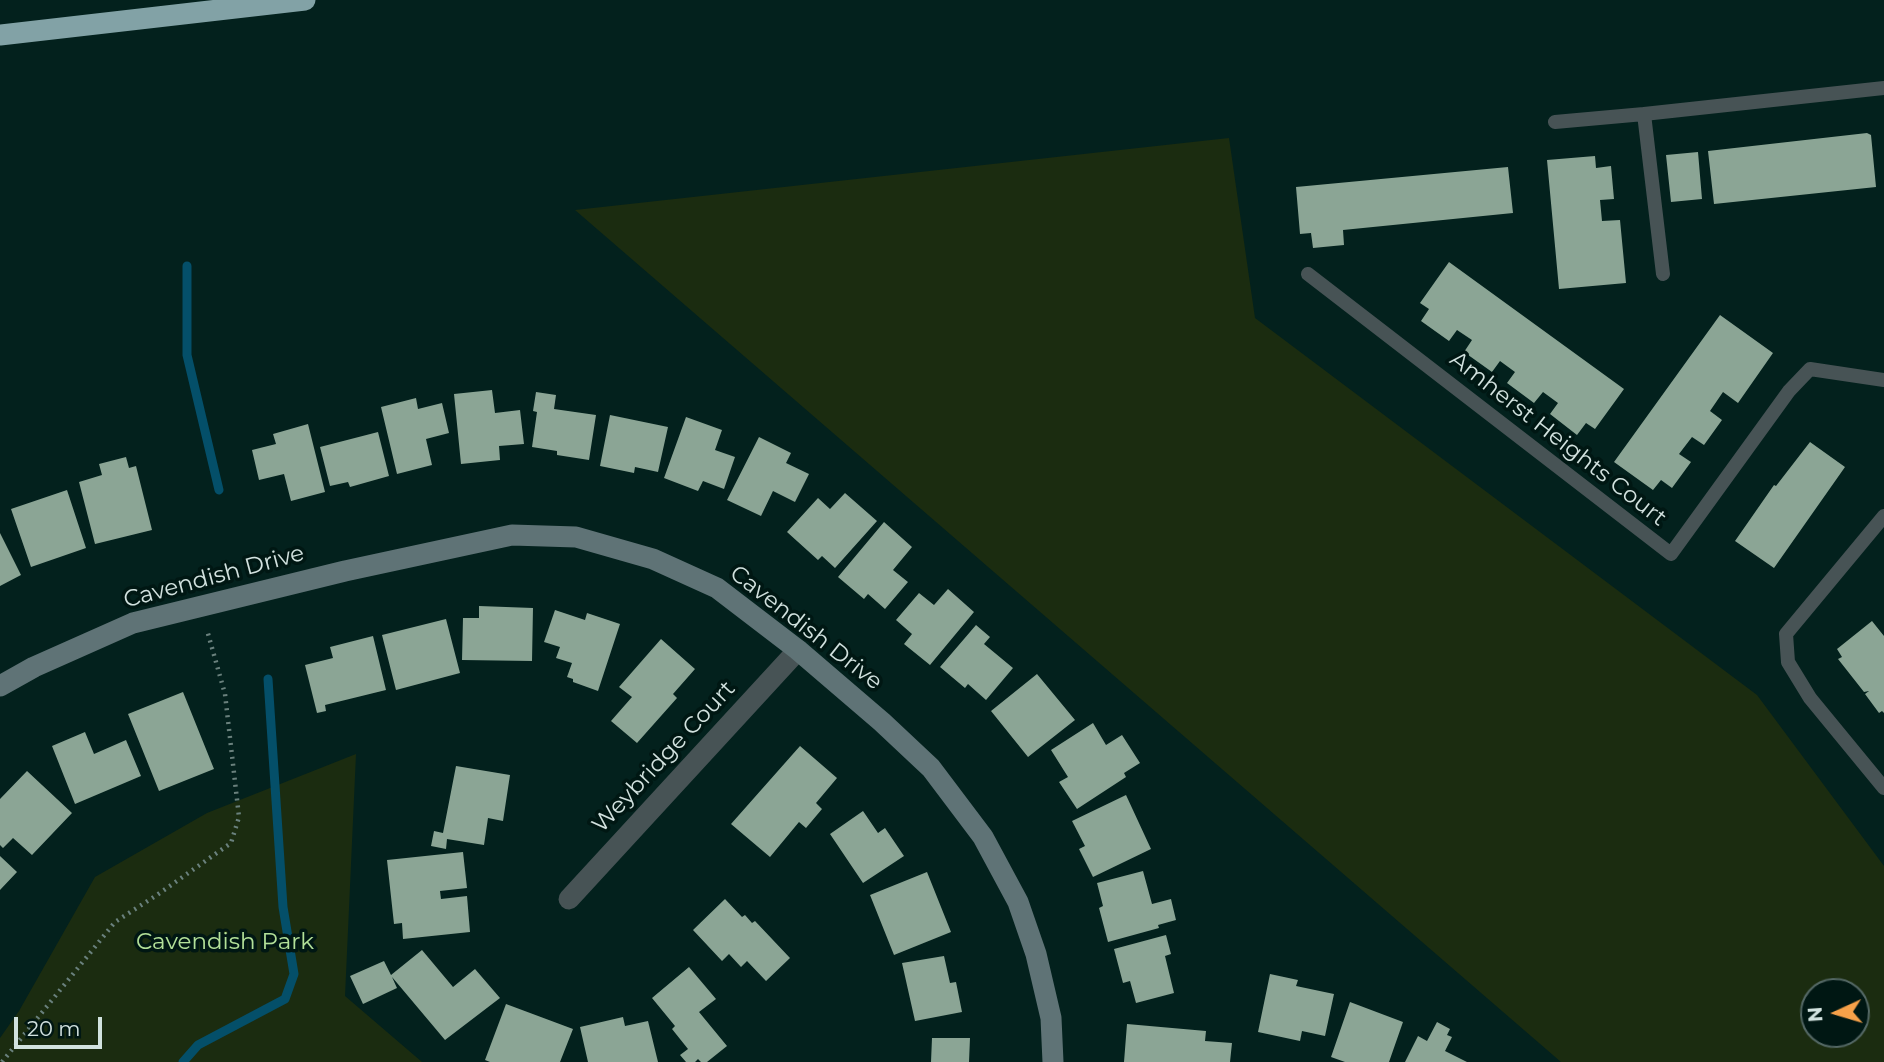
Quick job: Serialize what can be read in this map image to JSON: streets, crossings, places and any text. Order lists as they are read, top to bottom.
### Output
{
  "streets": {
    "street": ["Cavendish Drive", "Weybridge Court"],
    "lane": ["Amherst Heights Court"]
  },
  "crossings": [
    ["Cavendish Drive", "Weybridge Court"]
  ],
  "parks": ["Cavendish Park"],
  "scale_bar": "20 m",
  "north": "left"
}
